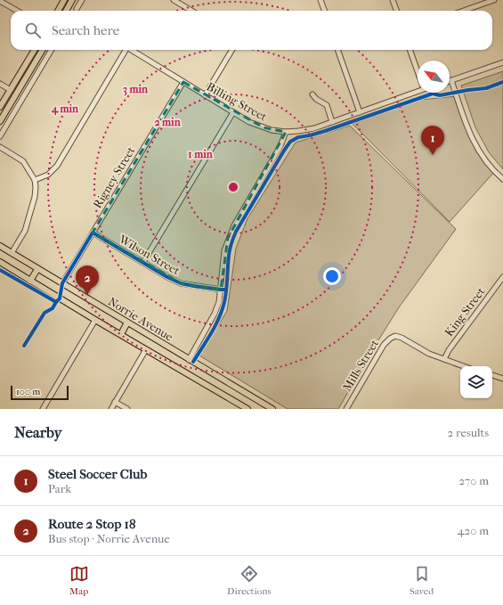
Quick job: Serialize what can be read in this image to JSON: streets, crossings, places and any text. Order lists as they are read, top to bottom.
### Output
{
  "streets": {
    "main road": ["Norrie Avenue"],
    "street": [
      "Billing Street",
      "Rigney Street",
      "Wilson Street",
      "King Street",
      "Mills Street"
    ]
  },
  "crossings": [
    ["Billing Street", "Rigney Street"],
    ["Rigney Street", "Wilson Street"],
    ["Rigney Street", "Norrie Avenue"],
    ["King Street", "Mills Street"]
  ],
  "scale_bar": "100 m",
  "north": "top left",
  "page": {
    "search": "Search here",
    "pins": ["1", "2"],
    "scale": "100 m",
    "heading": ["Nearby", "2 results"],
    "list": [
      {
        "mark": "1",
        "name": "Steel Soccer Club",
        "note": "Park",
        "value": "270 m"
      },
      {
        "mark": "2",
        "name": "Route 2 Stop 18",
        "note": "Bus stop · Norrie Avenue",
        "value": "420 m"
      }
    ],
    "nav": ["Map", "Directions", "Saved"]
  },
  "rings": [
    "3 min",
    "4 min",
    "2 min",
    "1 min"
  ]
}
